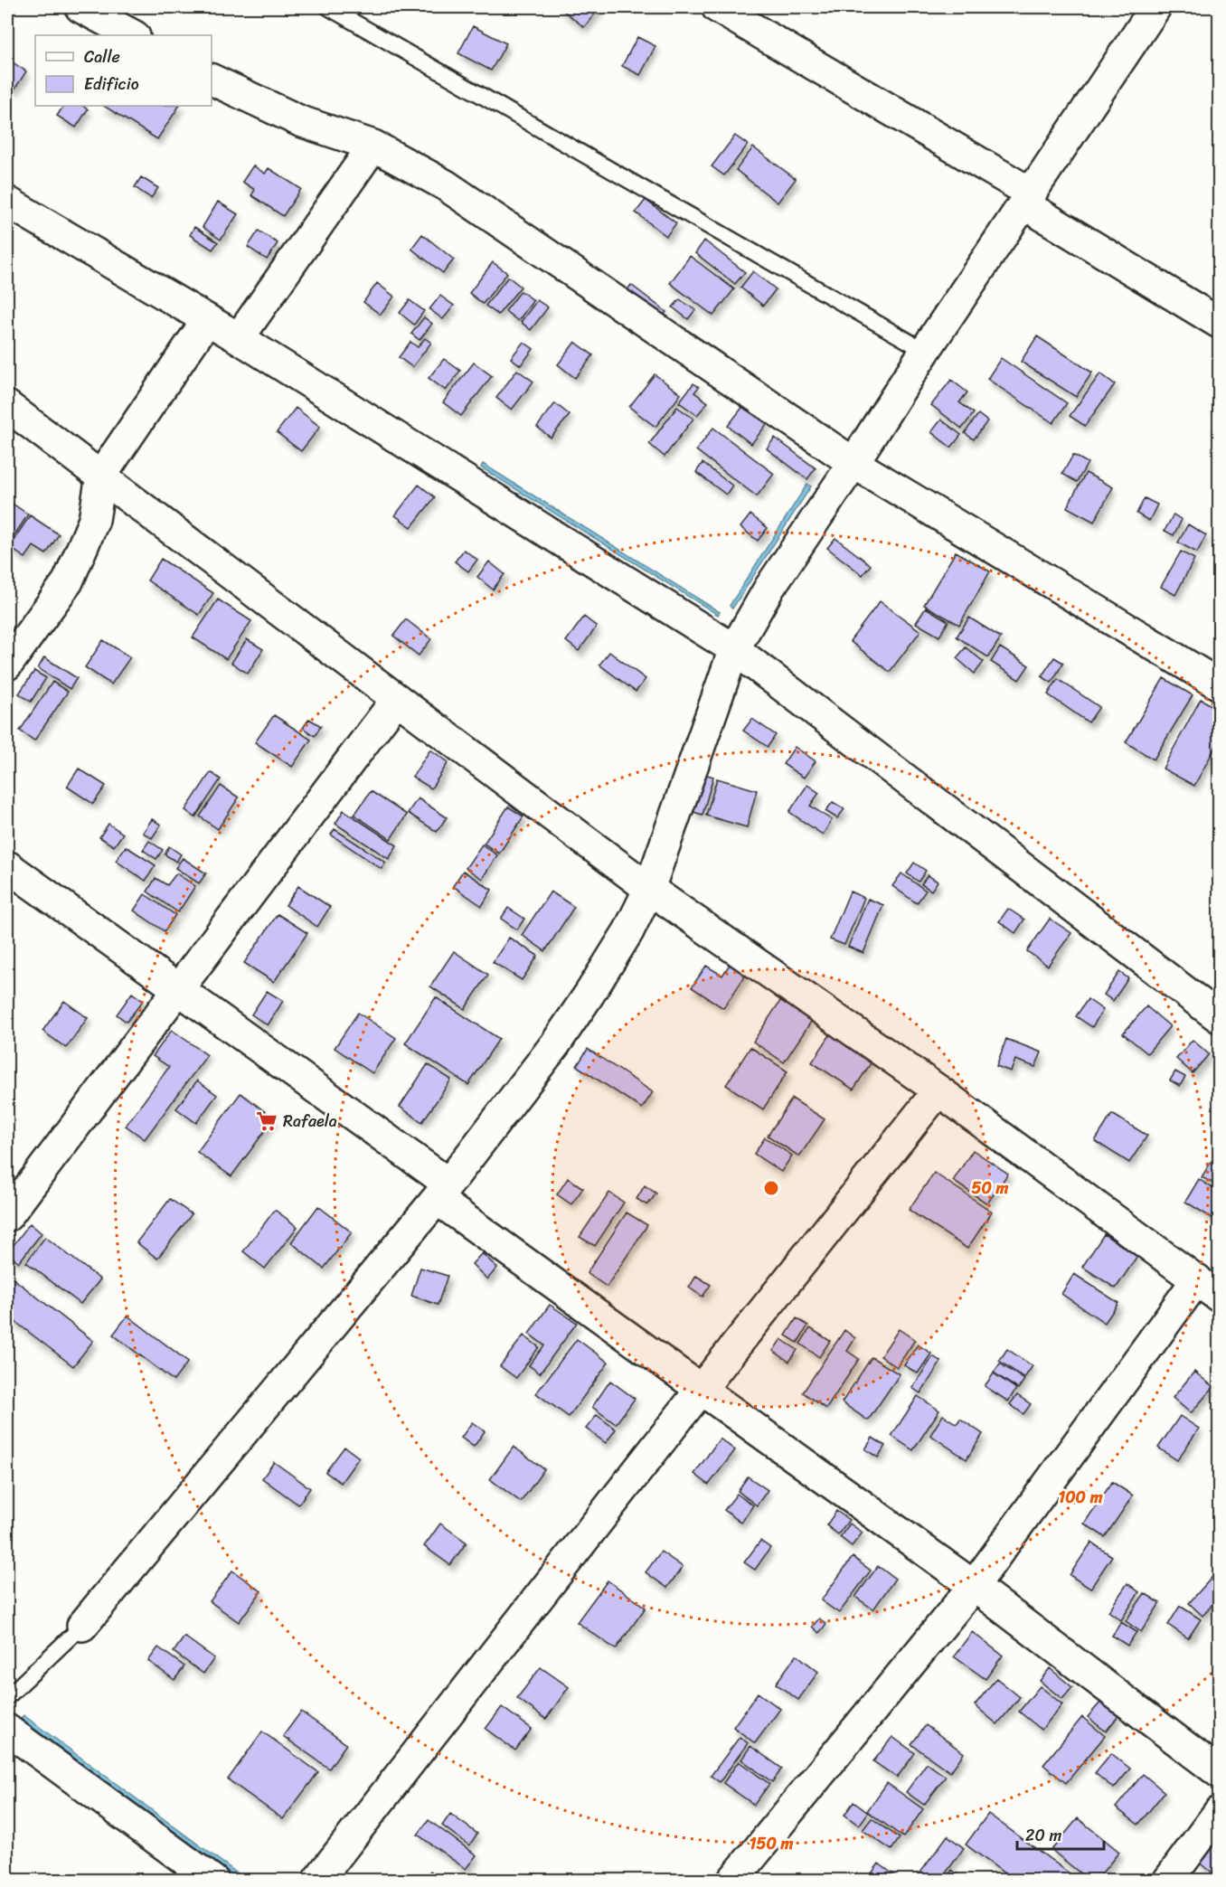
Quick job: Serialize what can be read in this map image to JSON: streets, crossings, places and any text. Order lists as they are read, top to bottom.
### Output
{
  "places": {
    "supermarket": ["Rafaela"]
  },
  "legend": ["Calle", "Edificio"],
  "scale_bar": "20 m",
  "rings": ["50 m", "100 m", "150 m"]
}
